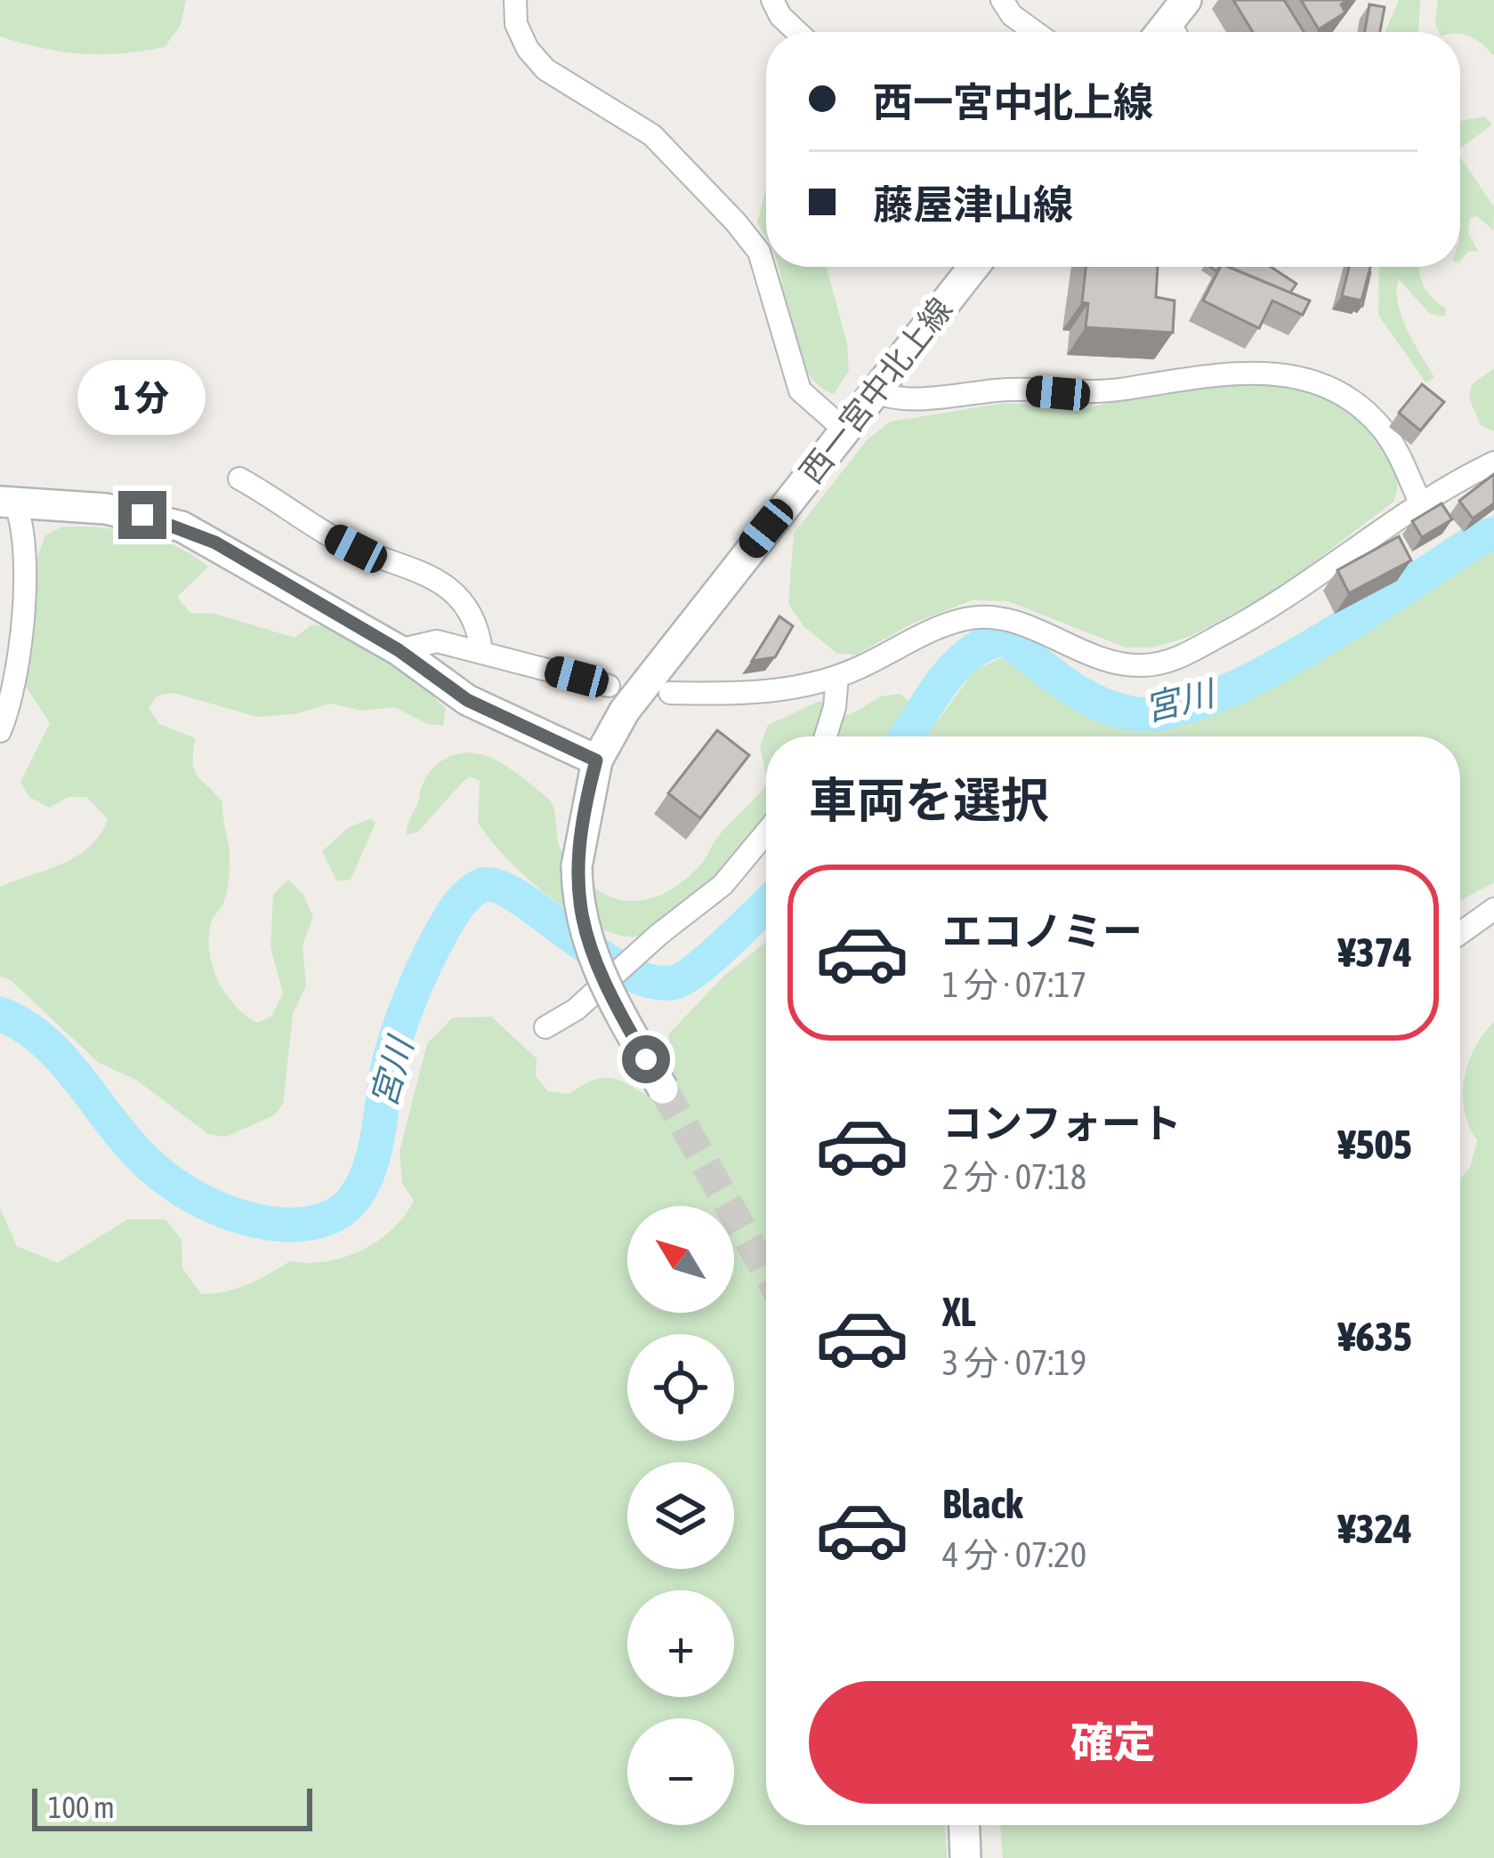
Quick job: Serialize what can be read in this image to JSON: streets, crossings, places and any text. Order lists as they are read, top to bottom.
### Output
{
  "streets": {
    "main road": ["西一宮中北上線"]
  },
  "water": ["宮川"],
  "scale_bar": "100 m",
  "north": "top left",
  "page": {
    "banner": ["西一宮中北上線", "藤屋津山線"],
    "bubble": "1 分",
    "heading": "車両を選択",
    "list": [
      {
        "name": "エコノミー",
        "note": "1 分 · 07:17",
        "value": "¥374"
      },
      {
        "name": "コンフォート",
        "note": "2 分 · 07:18",
        "value": "¥505"
      },
      {
        "name": "XL",
        "note": "3 分 · 07:19",
        "value": "¥635"
      },
      {
        "name": "Black",
        "note": "4 分 · 07:20",
        "value": "¥324"
      }
    ],
    "map_buttons": ["+", "−"],
    "buttons": "確定",
    "scale": "100 m"
  }
}
